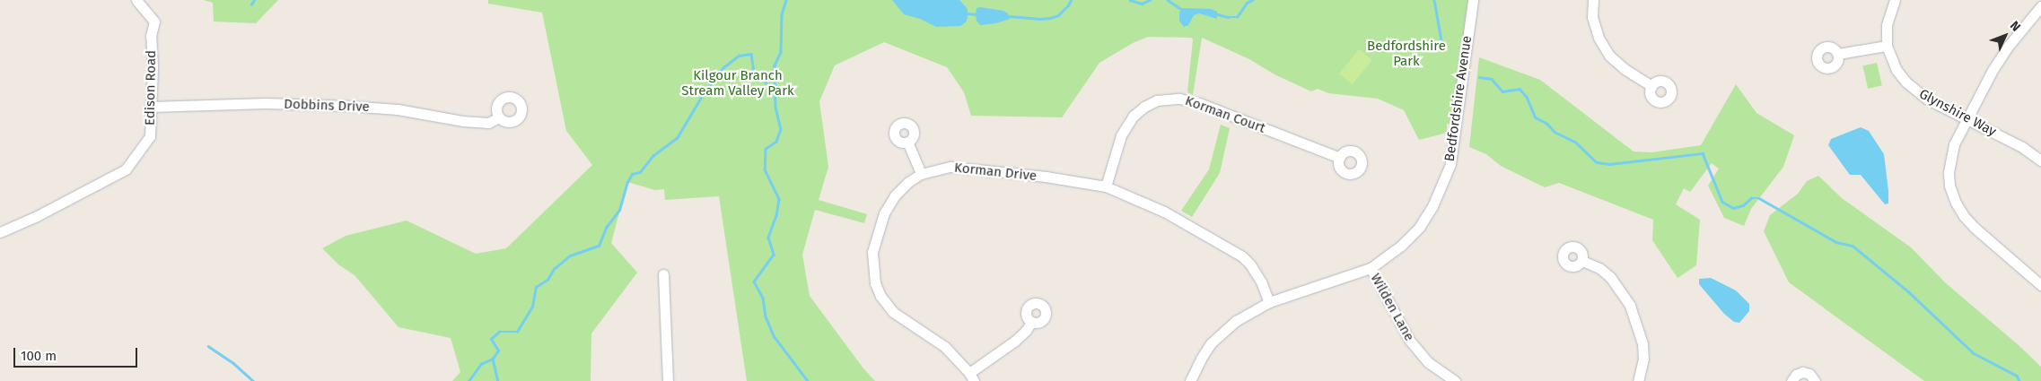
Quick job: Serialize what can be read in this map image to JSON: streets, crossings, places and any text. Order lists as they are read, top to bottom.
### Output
{
  "streets": {
    "street": [
      "Edison Road",
      "Bedfordshire Avenue",
      "Dobbins Drive",
      "Glynshire Way",
      "Korman Court",
      "Korman Drive",
      "Wilden Lane"
    ]
  },
  "crossings": [
    ["Edison Road", "Dobbins Drive"],
    ["Bedfordshire Avenue", "Korman Drive"],
    ["Bedfordshire Avenue", "Wilden Lane"],
    ["Korman Court", "Korman Drive"]
  ],
  "parks": ["Bedfordshire Park", "Kilgour Branch Stream Valley Park"],
  "scale_bar": "100 m",
  "north": "top right"
}
